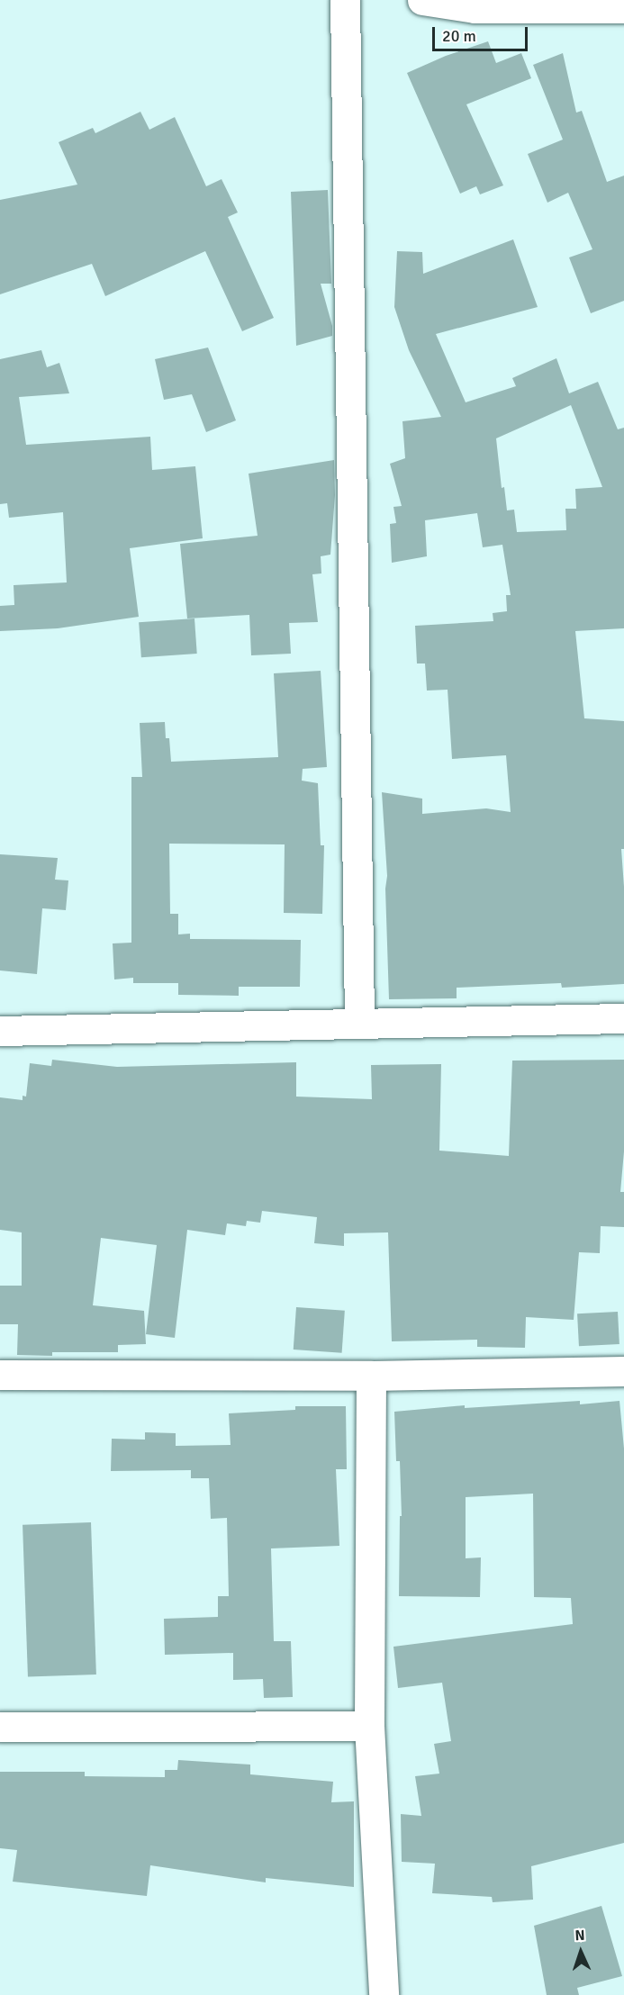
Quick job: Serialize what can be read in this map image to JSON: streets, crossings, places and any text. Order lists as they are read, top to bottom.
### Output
{
  "scale_bar": "20 m",
  "north": "top"
}
